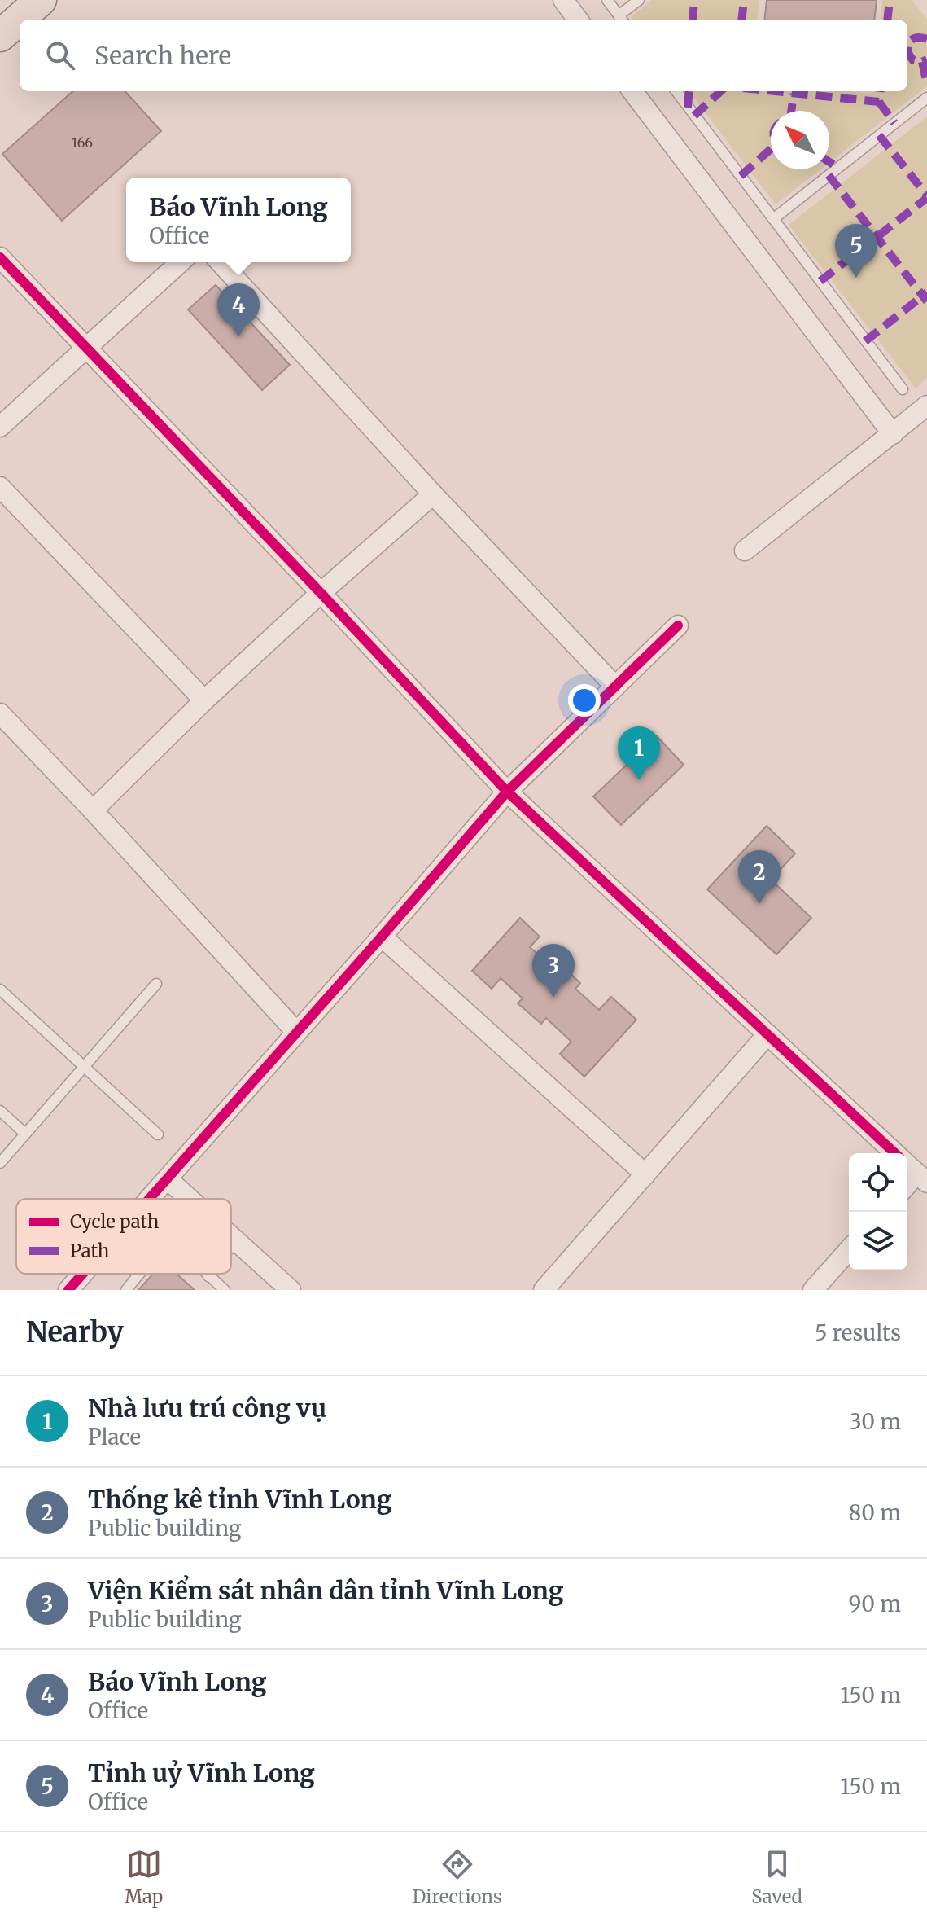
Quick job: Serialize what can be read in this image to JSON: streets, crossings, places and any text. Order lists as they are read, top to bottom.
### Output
{
  "house_numbers": ["166"],
  "legend": ["Cycle path", "Path"],
  "north": "top left",
  "page": {
    "search": "Search here",
    "popup": ["Báo Vĩnh Long", "Office"],
    "pins": [
      "5",
      "4",
      "1",
      "2",
      "3"
    ],
    "heading": ["Nearby", "5 results"],
    "list": [
      {
        "mark": "1",
        "name": "Nhà lưu trú công vụ",
        "note": "Place",
        "value": "30 m"
      },
      {
        "mark": "2",
        "name": "Thống kê tỉnh Vĩnh Long",
        "note": "Public building",
        "value": "80 m"
      },
      {
        "mark": "3",
        "name": "Viện Kiểm sát nhân dân tỉnh Vĩnh Long",
        "note": "Public building",
        "value": "90 m"
      },
      {
        "mark": "4",
        "name": "Báo Vĩnh Long",
        "note": "Office",
        "value": "150 m"
      },
      {
        "mark": "5",
        "name": "Tỉnh uỷ Vĩnh Long",
        "note": "Office",
        "value": "150 m"
      }
    ],
    "nav": ["Map", "Directions", "Saved"]
  }
}
